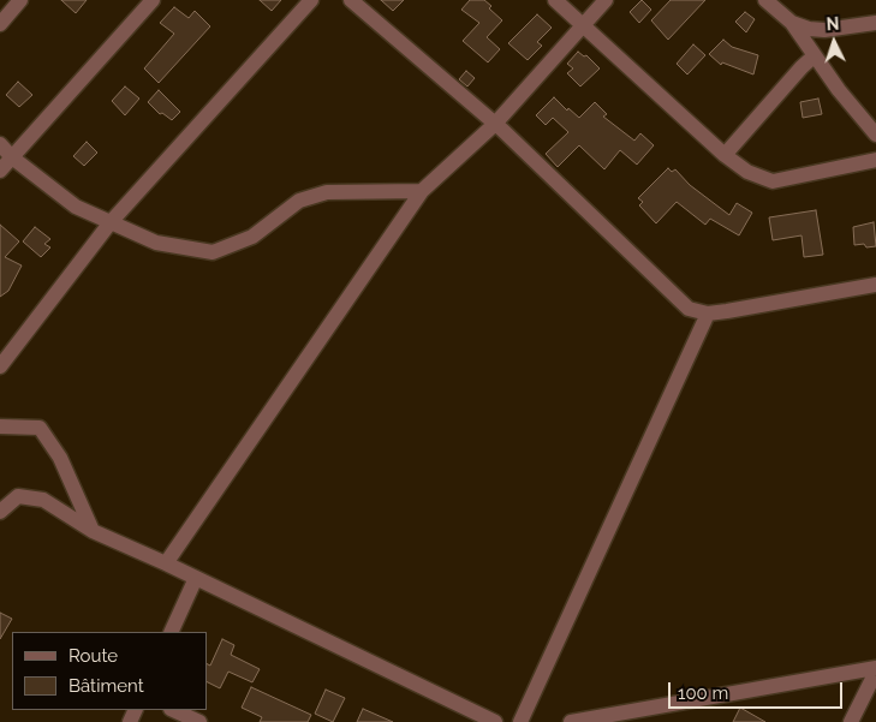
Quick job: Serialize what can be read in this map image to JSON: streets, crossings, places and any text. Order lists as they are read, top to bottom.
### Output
{
  "legend": ["Route", "Bâtiment"],
  "scale_bar": "100 m",
  "north": "top"
}
